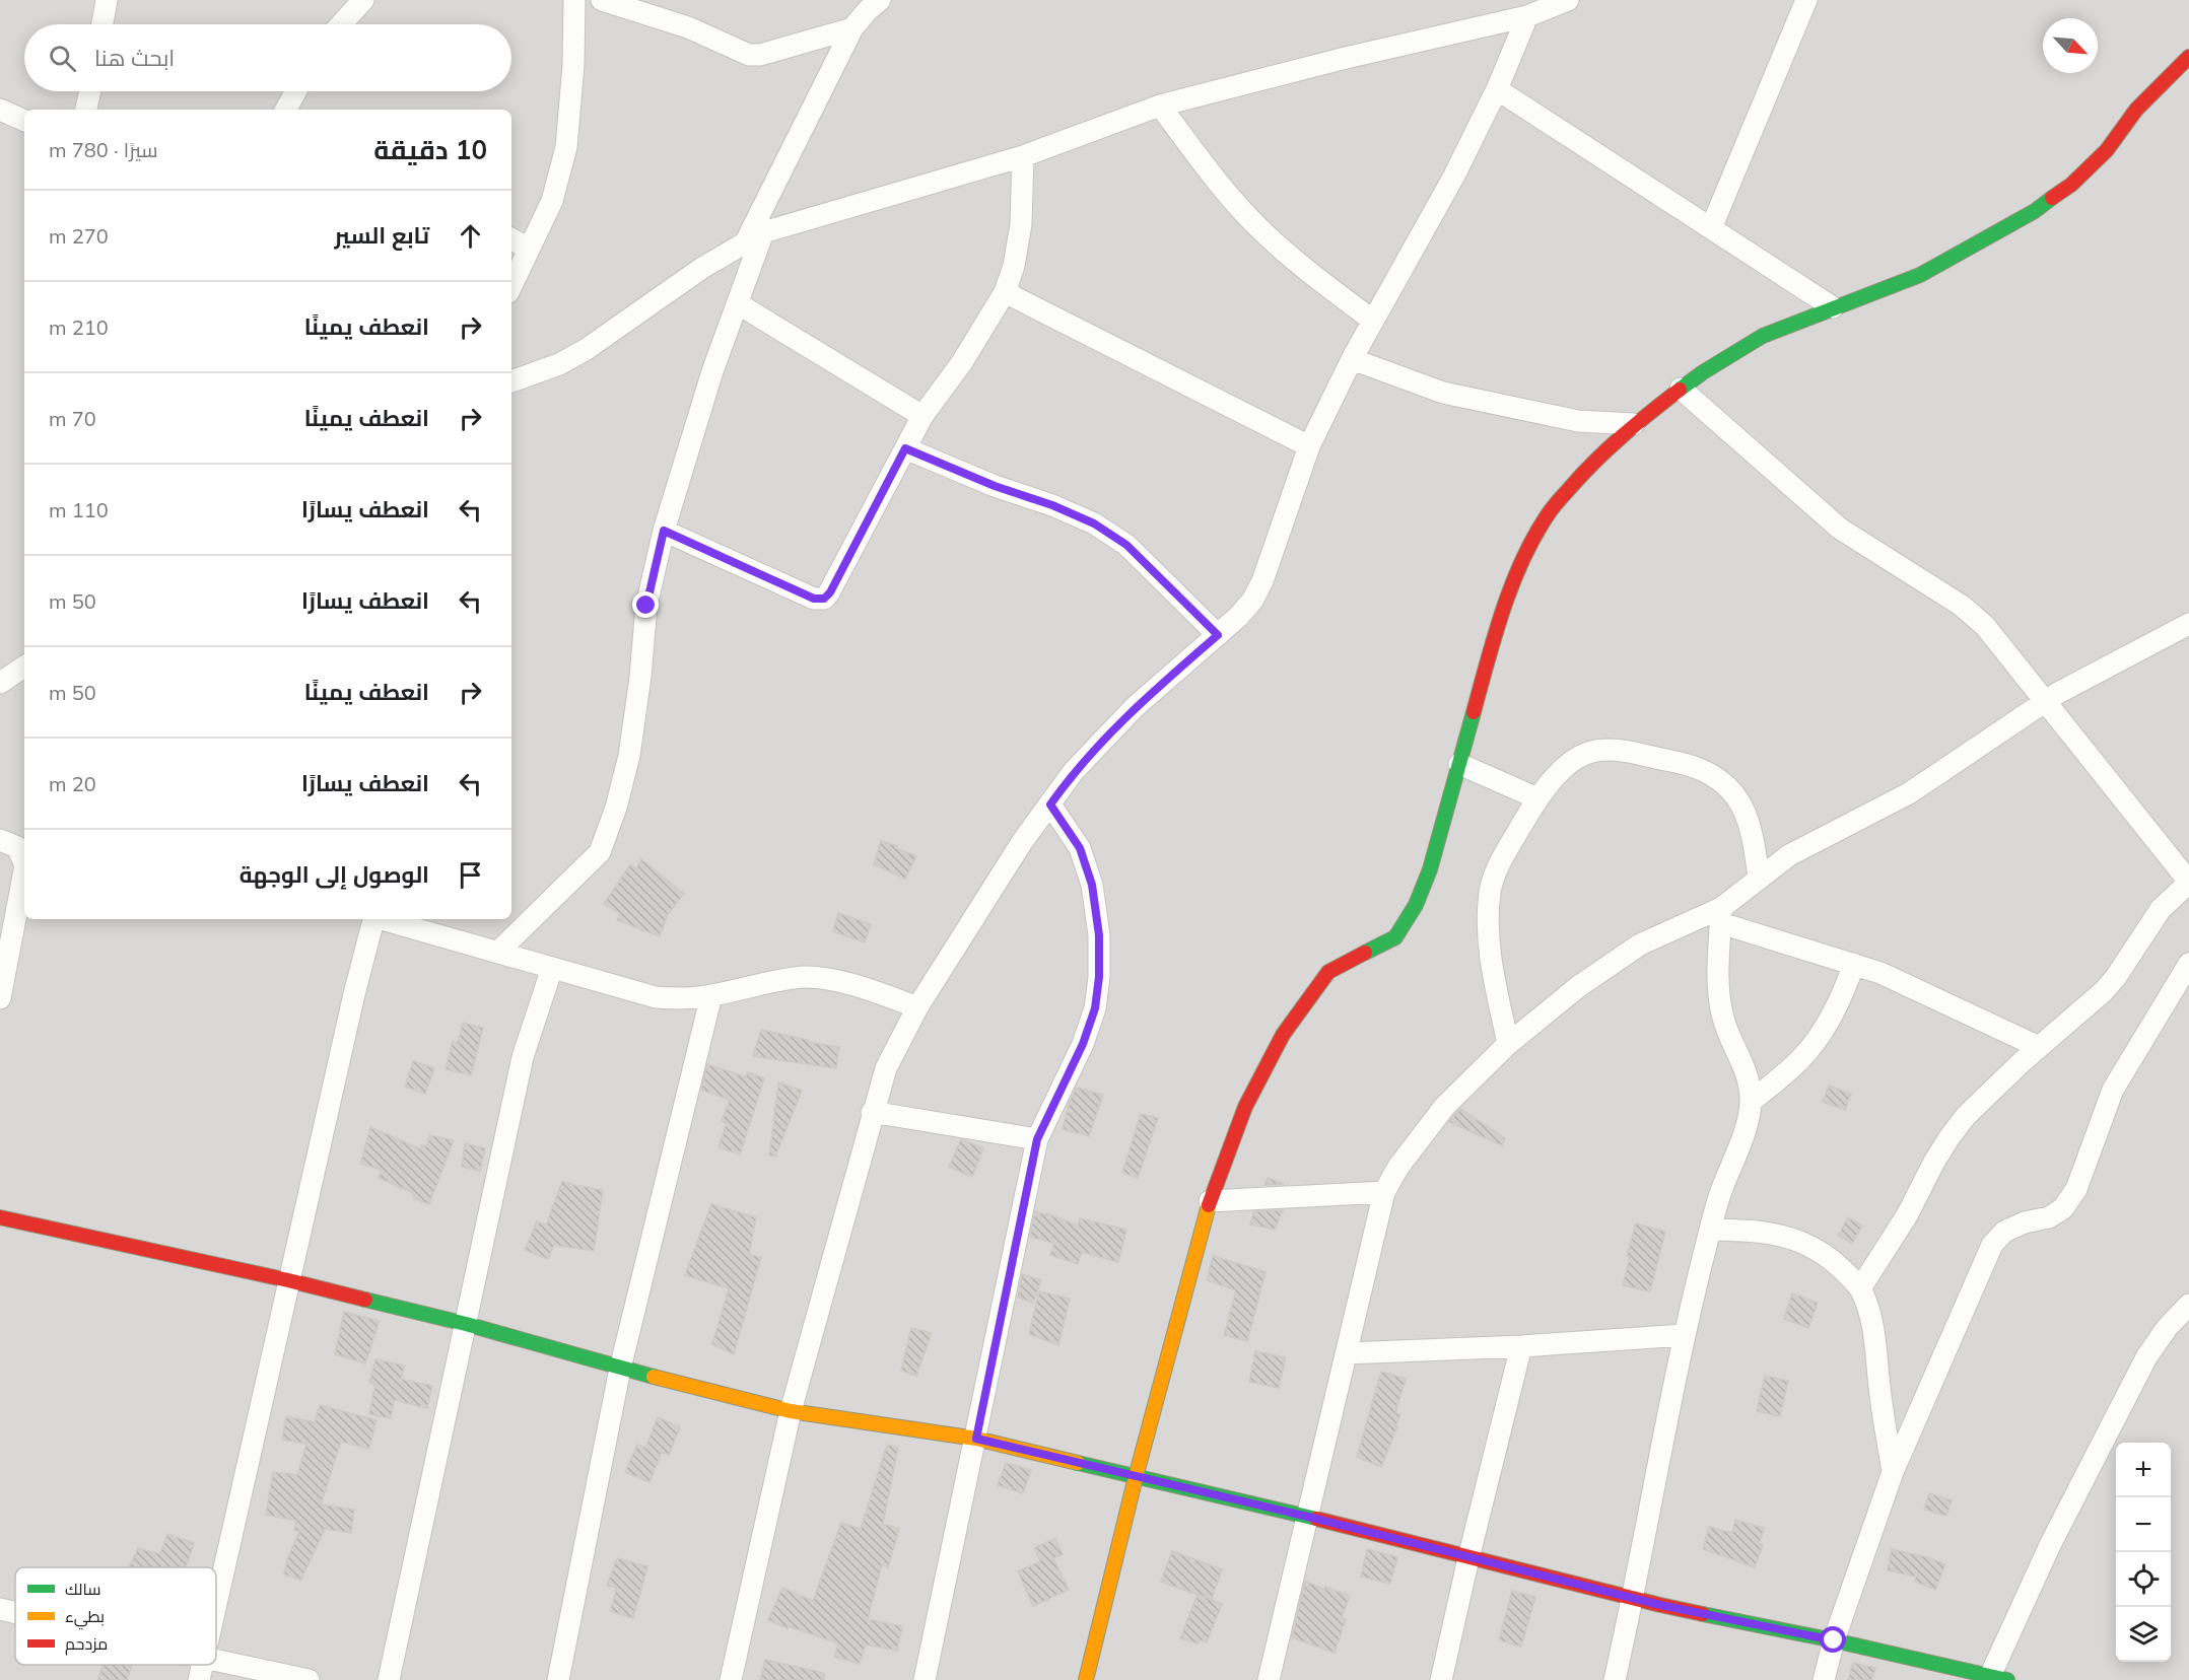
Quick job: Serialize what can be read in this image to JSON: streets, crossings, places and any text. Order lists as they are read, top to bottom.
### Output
{
  "legend": ["سالك", "بطيء", "مزدحم"],
  "north": "bottom right",
  "page": {
    "search": "ابحث هنا",
    "heading": ["10 دقيقة", "سيرًا · 780 m"],
    "list": [
      ["تابع السير", "270 m"],
      ["انعطف يمينًا", "210 m"],
      ["انعطف يمينًا", "70 m"],
      ["انعطف يسارًا", "110 m"],
      ["انعطف يسارًا", "50 m"],
      ["انعطف يمينًا", "50 m"],
      ["انعطف يسارًا", "20 m"],
      "الوصول إلى الوجهة"
    ],
    "map_buttons": ["+", "−"]
  }
}
